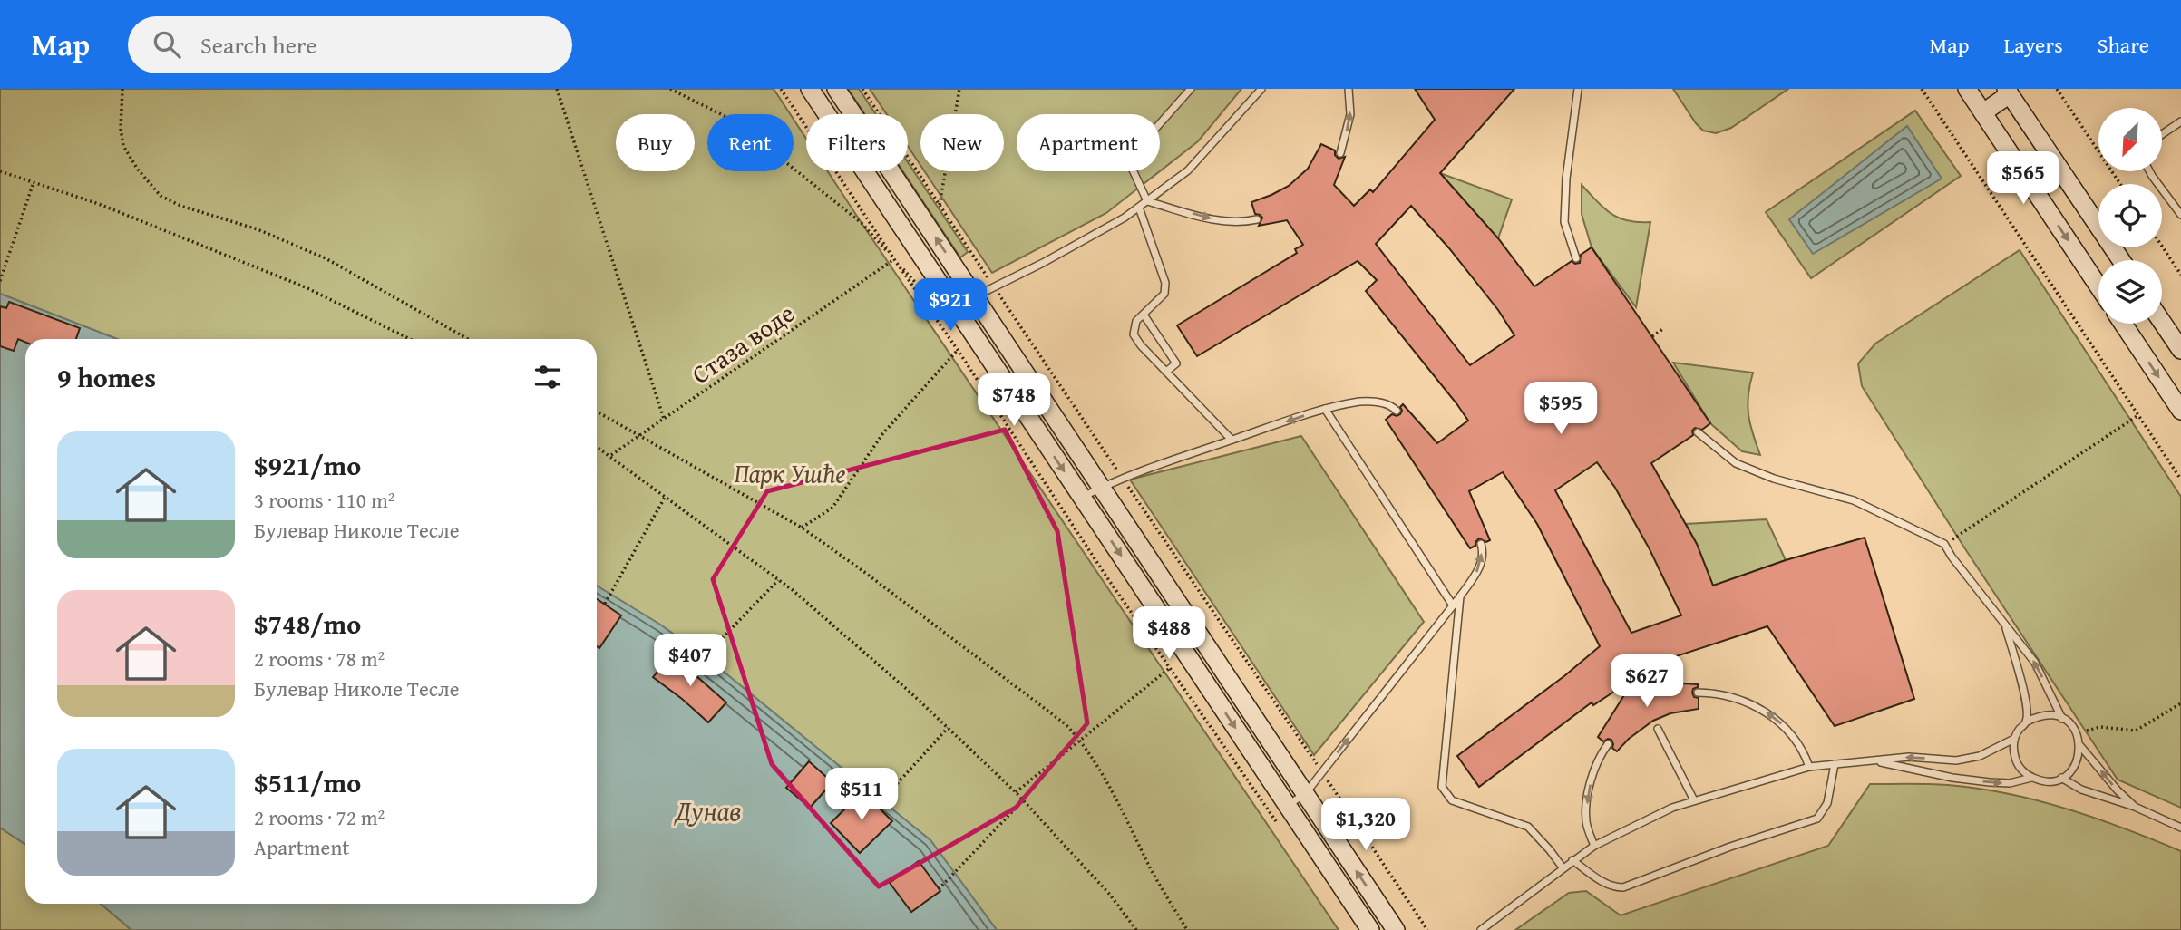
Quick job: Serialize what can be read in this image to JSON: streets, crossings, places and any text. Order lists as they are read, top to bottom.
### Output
{
  "streets": {
    "path": ["Стаза воде"]
  },
  "water": ["Дунав"],
  "parks": ["Парк Ушће"],
  "north": "bottom left",
  "page": {
    "header": "Map",
    "search": "Search here",
    "nav": ["Map", "Layers", "Share"],
    "chip": [
      "Buy",
      "Rent",
      "Filters",
      "New",
      "Apartment"
    ],
    "price": [
      "$565",
      "$921",
      "$748",
      "$595",
      "$488",
      "$407",
      "$627",
      "$511",
      "$1,320"
    ],
    "heading": "9 homes",
    "list": [
      {
        "name": "$921/mo",
        "note": "3 rooms · 110 m² · Булевар Николе Тесле"
      },
      {
        "name": "$748/mo",
        "note": "2 rooms · 78 m² · Булевар Николе Тесле"
      },
      {
        "name": "$511/mo",
        "note": "2 rooms · 72 m² · Apartment"
      }
    ]
  }
}
